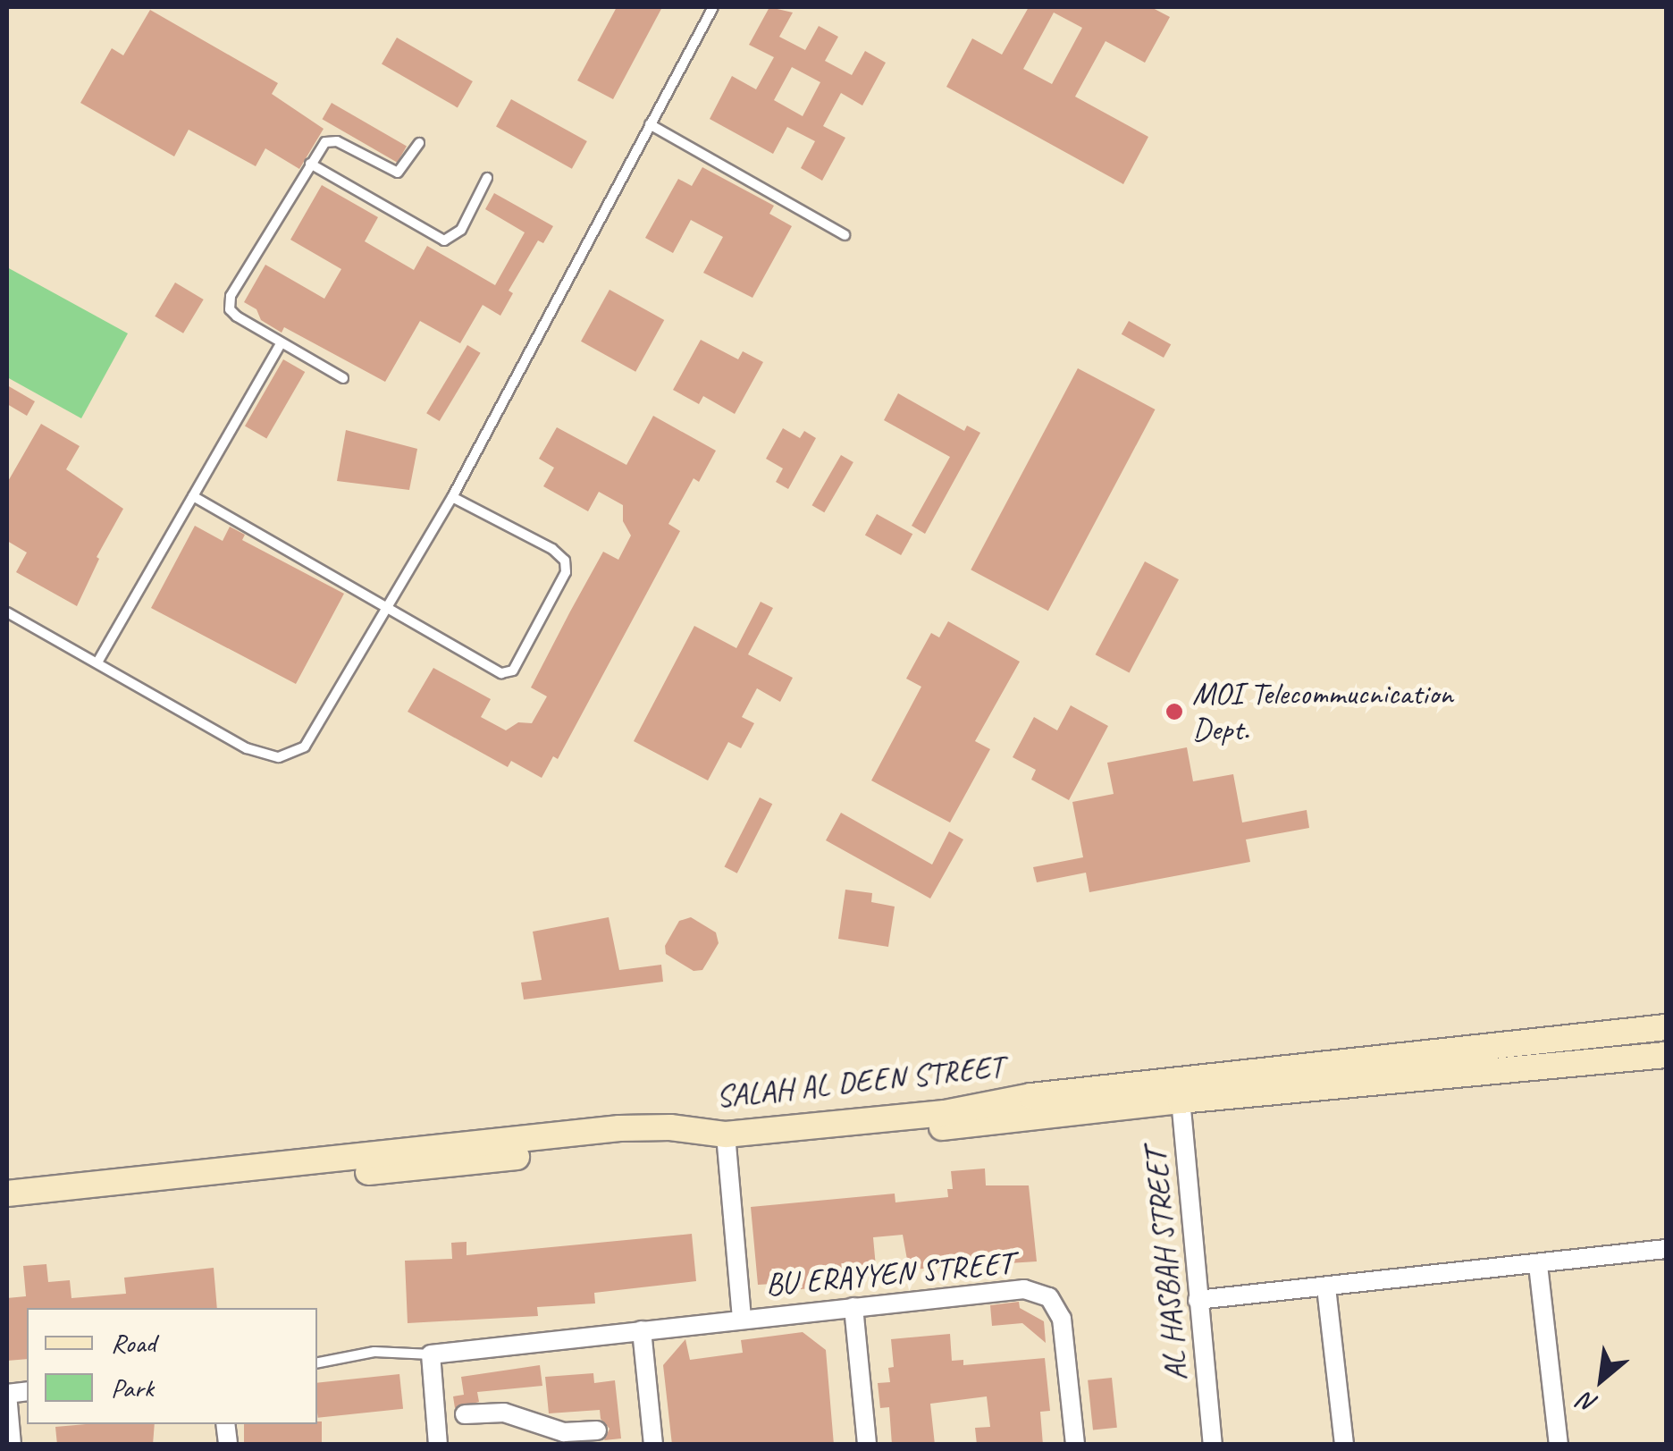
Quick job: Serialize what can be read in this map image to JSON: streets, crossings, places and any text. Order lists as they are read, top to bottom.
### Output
{
  "streets": {
    "street": ["SALAH AL DEEN STREET", "AL HASBAH STREET", "BU ERAYYEN STREET"]
  },
  "crossings": [
    ["SALAH AL DEEN STREET", "AL HASBAH STREET"],
    ["SALAH AL DEEN STREET", "BU ERAYYEN STREET"]
  ],
  "places": ["MOI Telecommucnication Dept."],
  "legend": ["Road", "Park"],
  "north": "bottom left"
}
